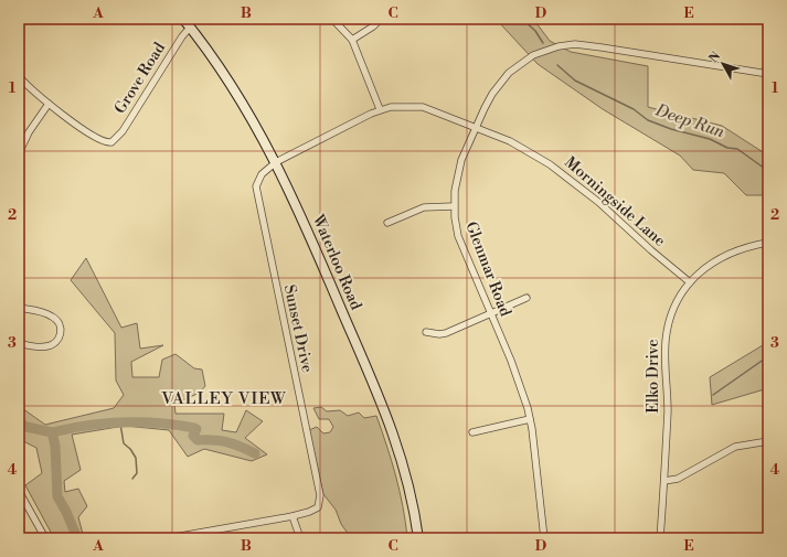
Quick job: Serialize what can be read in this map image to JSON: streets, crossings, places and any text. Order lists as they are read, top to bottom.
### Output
{
  "streets": {
    "main road": ["Waterloo Road"],
    "street": [
      "Grove Road",
      "Morningside Lane",
      "Glenmar Road",
      "Sunset Drive",
      "Elko Drive"
    ]
  },
  "crossings": [
    ["Grove Road", "Waterloo Road"],
    ["Morningside Lane", "Waterloo Road"],
    ["Morningside Lane", "Glenmar Road"],
    ["Morningside Lane", "Sunset Drive"],
    ["Morningside Lane", "Elko Drive"],
    ["Waterloo Road", "Sunset Drive"]
  ],
  "districts": ["VALLEY VIEW"],
  "water": ["Deep Run"],
  "north": "top left",
  "grid": {
    "columns": [
      "A",
      "B",
      "C",
      "D",
      "E"
    ],
    "rows": [
      "1",
      "2",
      "3",
      "4"
    ]
  }
}
